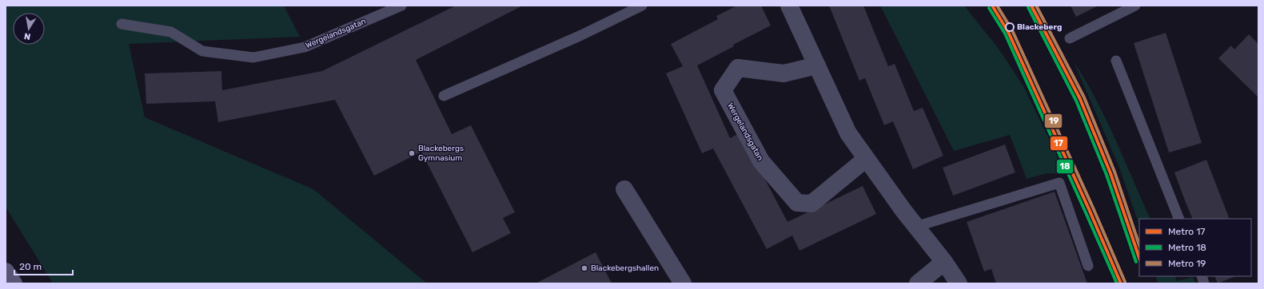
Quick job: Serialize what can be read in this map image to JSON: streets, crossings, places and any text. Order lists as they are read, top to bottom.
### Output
{
  "streets": {
    "street": ["Wergelandsgatan"]
  },
  "places": ["Blackeberg", "Blackebergs Gymnasium", "Blackebergshallen"],
  "lines": ["metro line 17", "metro line 19", "metro line 18"],
  "legend": ["Metro 17", "Metro 18", "Metro 19"],
  "scale_bar": "20 m",
  "north": "bottom"
}
